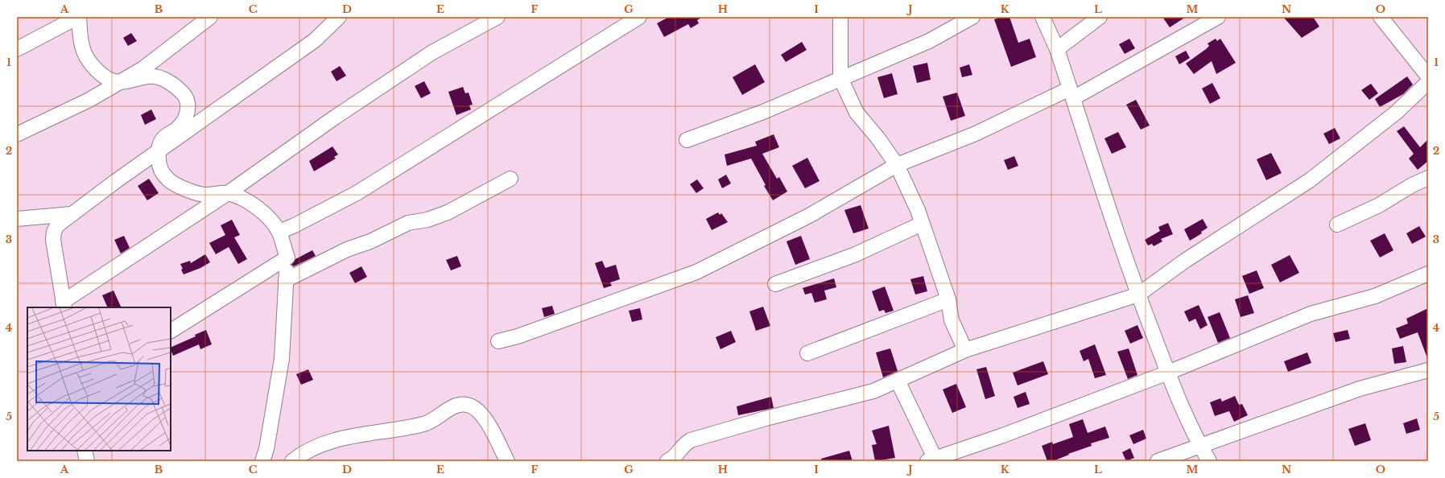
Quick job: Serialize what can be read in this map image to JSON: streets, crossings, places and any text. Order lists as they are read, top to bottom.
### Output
{
  "grid": {
    "columns": [
      "A",
      "B",
      "C",
      "D",
      "E",
      "F",
      "G",
      "H",
      "I",
      "J",
      "K",
      "L",
      "M",
      "N",
      "O"
    ],
    "rows": [
      "1",
      "2",
      "3",
      "4",
      "5"
    ]
  }
}
